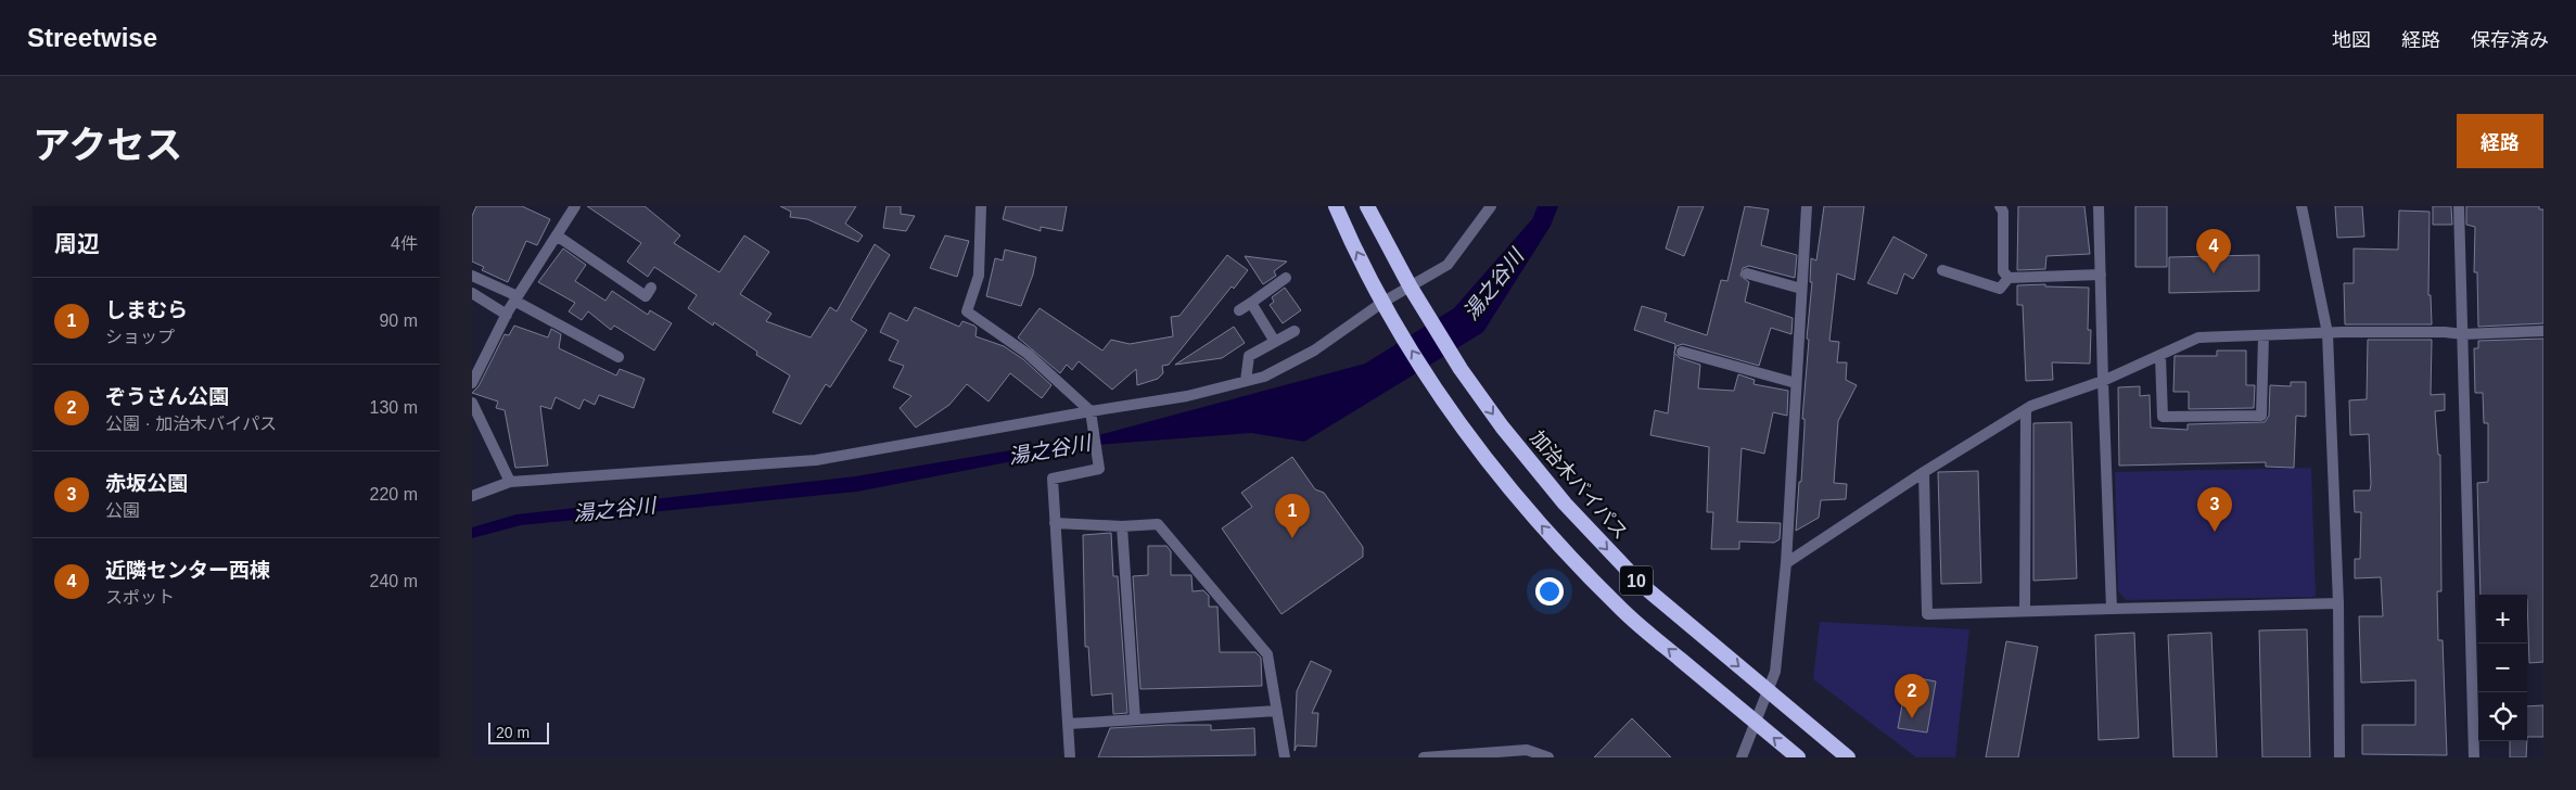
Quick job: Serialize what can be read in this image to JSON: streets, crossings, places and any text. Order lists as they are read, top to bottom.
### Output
{
  "streets": {
    "highway": ["加治木バイパス", "10"]
  },
  "water": ["湯之谷川"],
  "scale_bar": "20 m",
  "page": {
    "header": "Streetwise",
    "nav": ["地図", "経路", "保存済み"],
    "title": "アクセス",
    "buttons": "経路",
    "heading": ["周辺", "4件"],
    "pins": [
      "4",
      "3",
      "1",
      "2"
    ],
    "list": [
      {
        "mark": "1",
        "name": "しまむら",
        "note": "ショップ",
        "value": "90 m"
      },
      {
        "mark": "2",
        "name": "ぞうさん公園",
        "note": "公園 · 加治木バイパス",
        "value": "130 m"
      },
      {
        "mark": "3",
        "name": "赤坂公園",
        "note": "公園",
        "value": "220 m"
      },
      {
        "mark": "4",
        "name": "近隣センター西棟",
        "note": "スポット",
        "value": "240 m"
      }
    ],
    "map_buttons": ["+", "−"],
    "scale": "20 m"
  }
}
